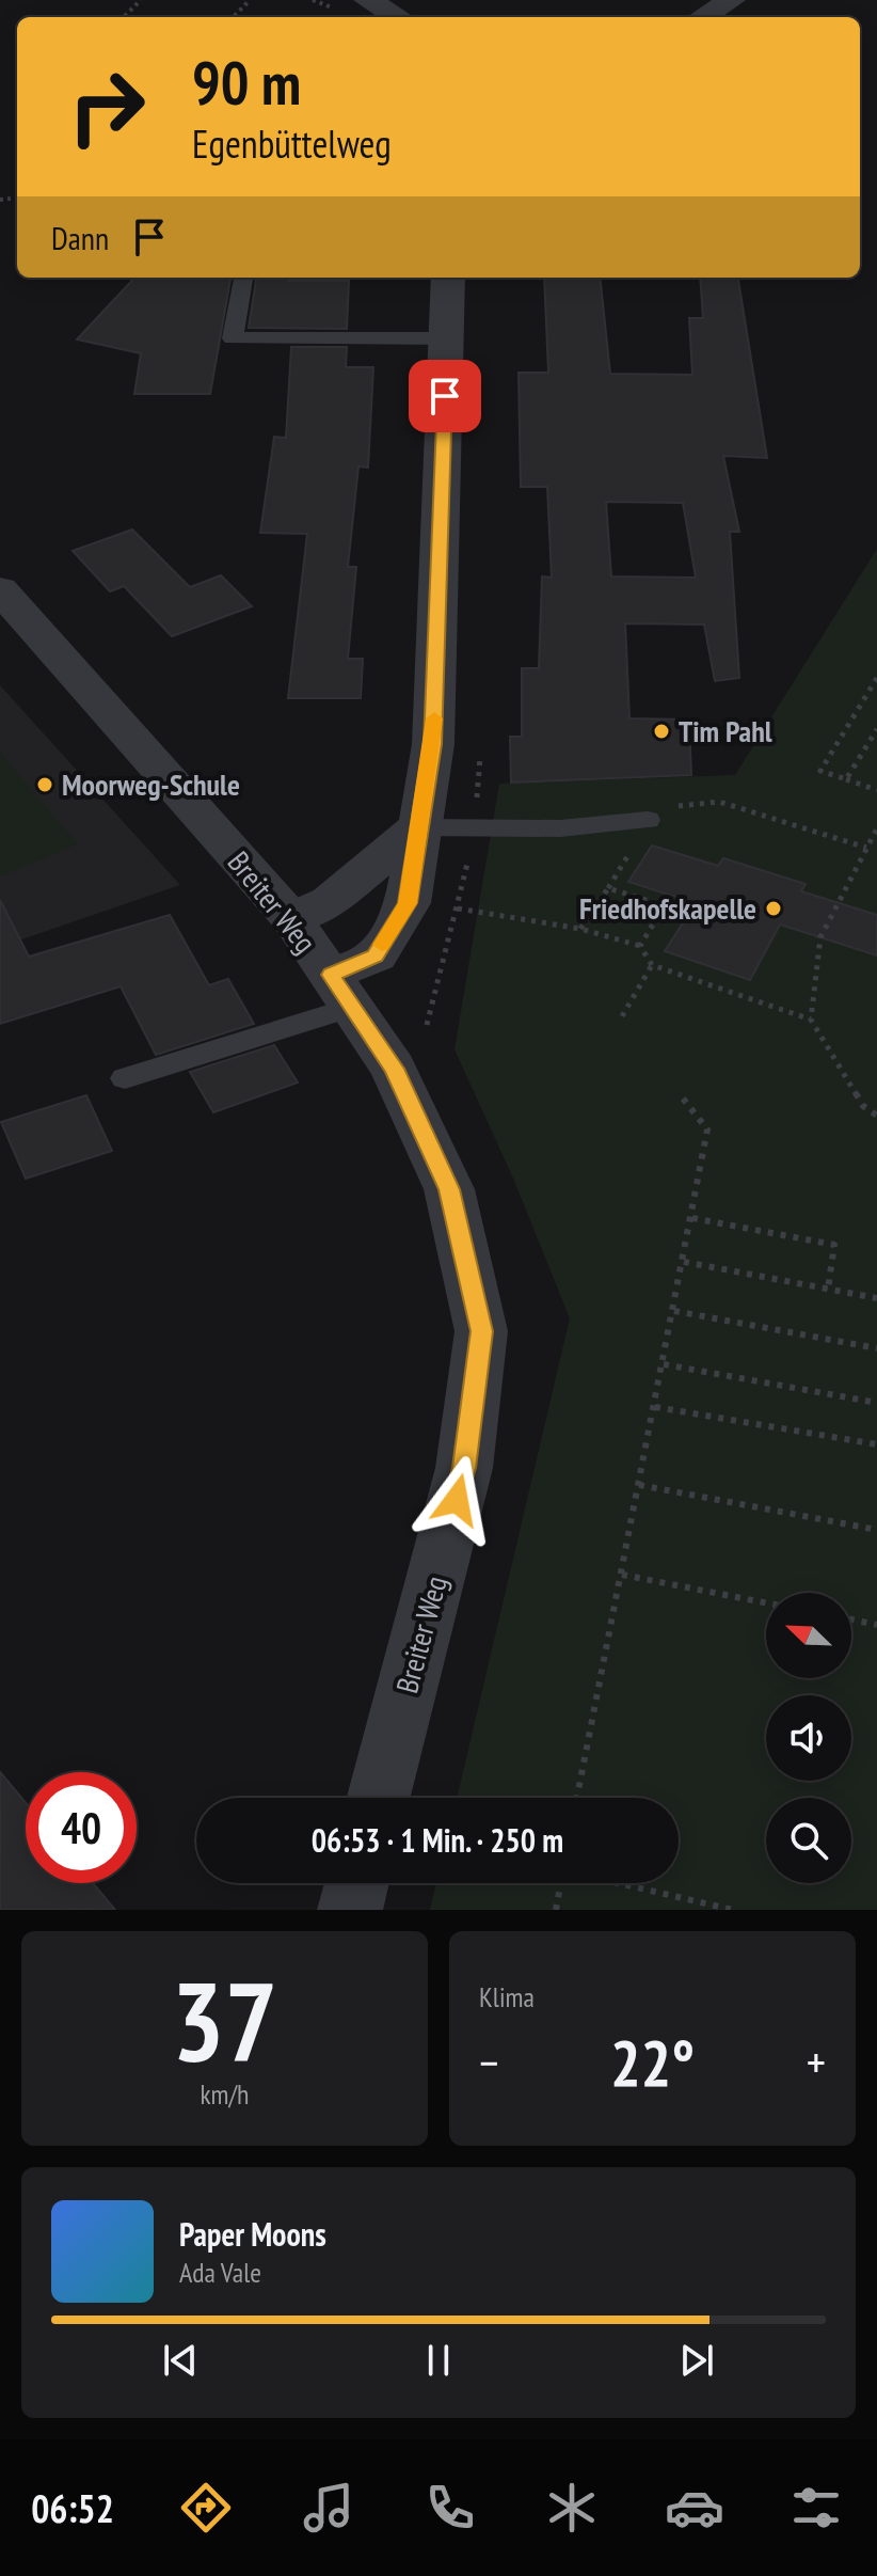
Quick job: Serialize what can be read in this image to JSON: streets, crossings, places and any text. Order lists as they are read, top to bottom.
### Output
{
  "streets": {
    "street": ["Breiter Weg"]
  },
  "places": ["Tim Pahl", "Moorweg-Schule", "Friedhofskapelle"],
  "north": "top left",
  "page": {
    "turn": ["90 m", "Egenbüttelweg"],
    "then": "Dann",
    "limit": "40",
    "trip": "06:53 · 1 Min. · 250 m",
    "tile": [
      ["37", "km/h"],
      "Klima"
    ],
    "heat": ["−", "22°", "+"],
    "song": ["Paper Moons", "Ada Vale"],
    "tabs": "06:52"
  }
}
